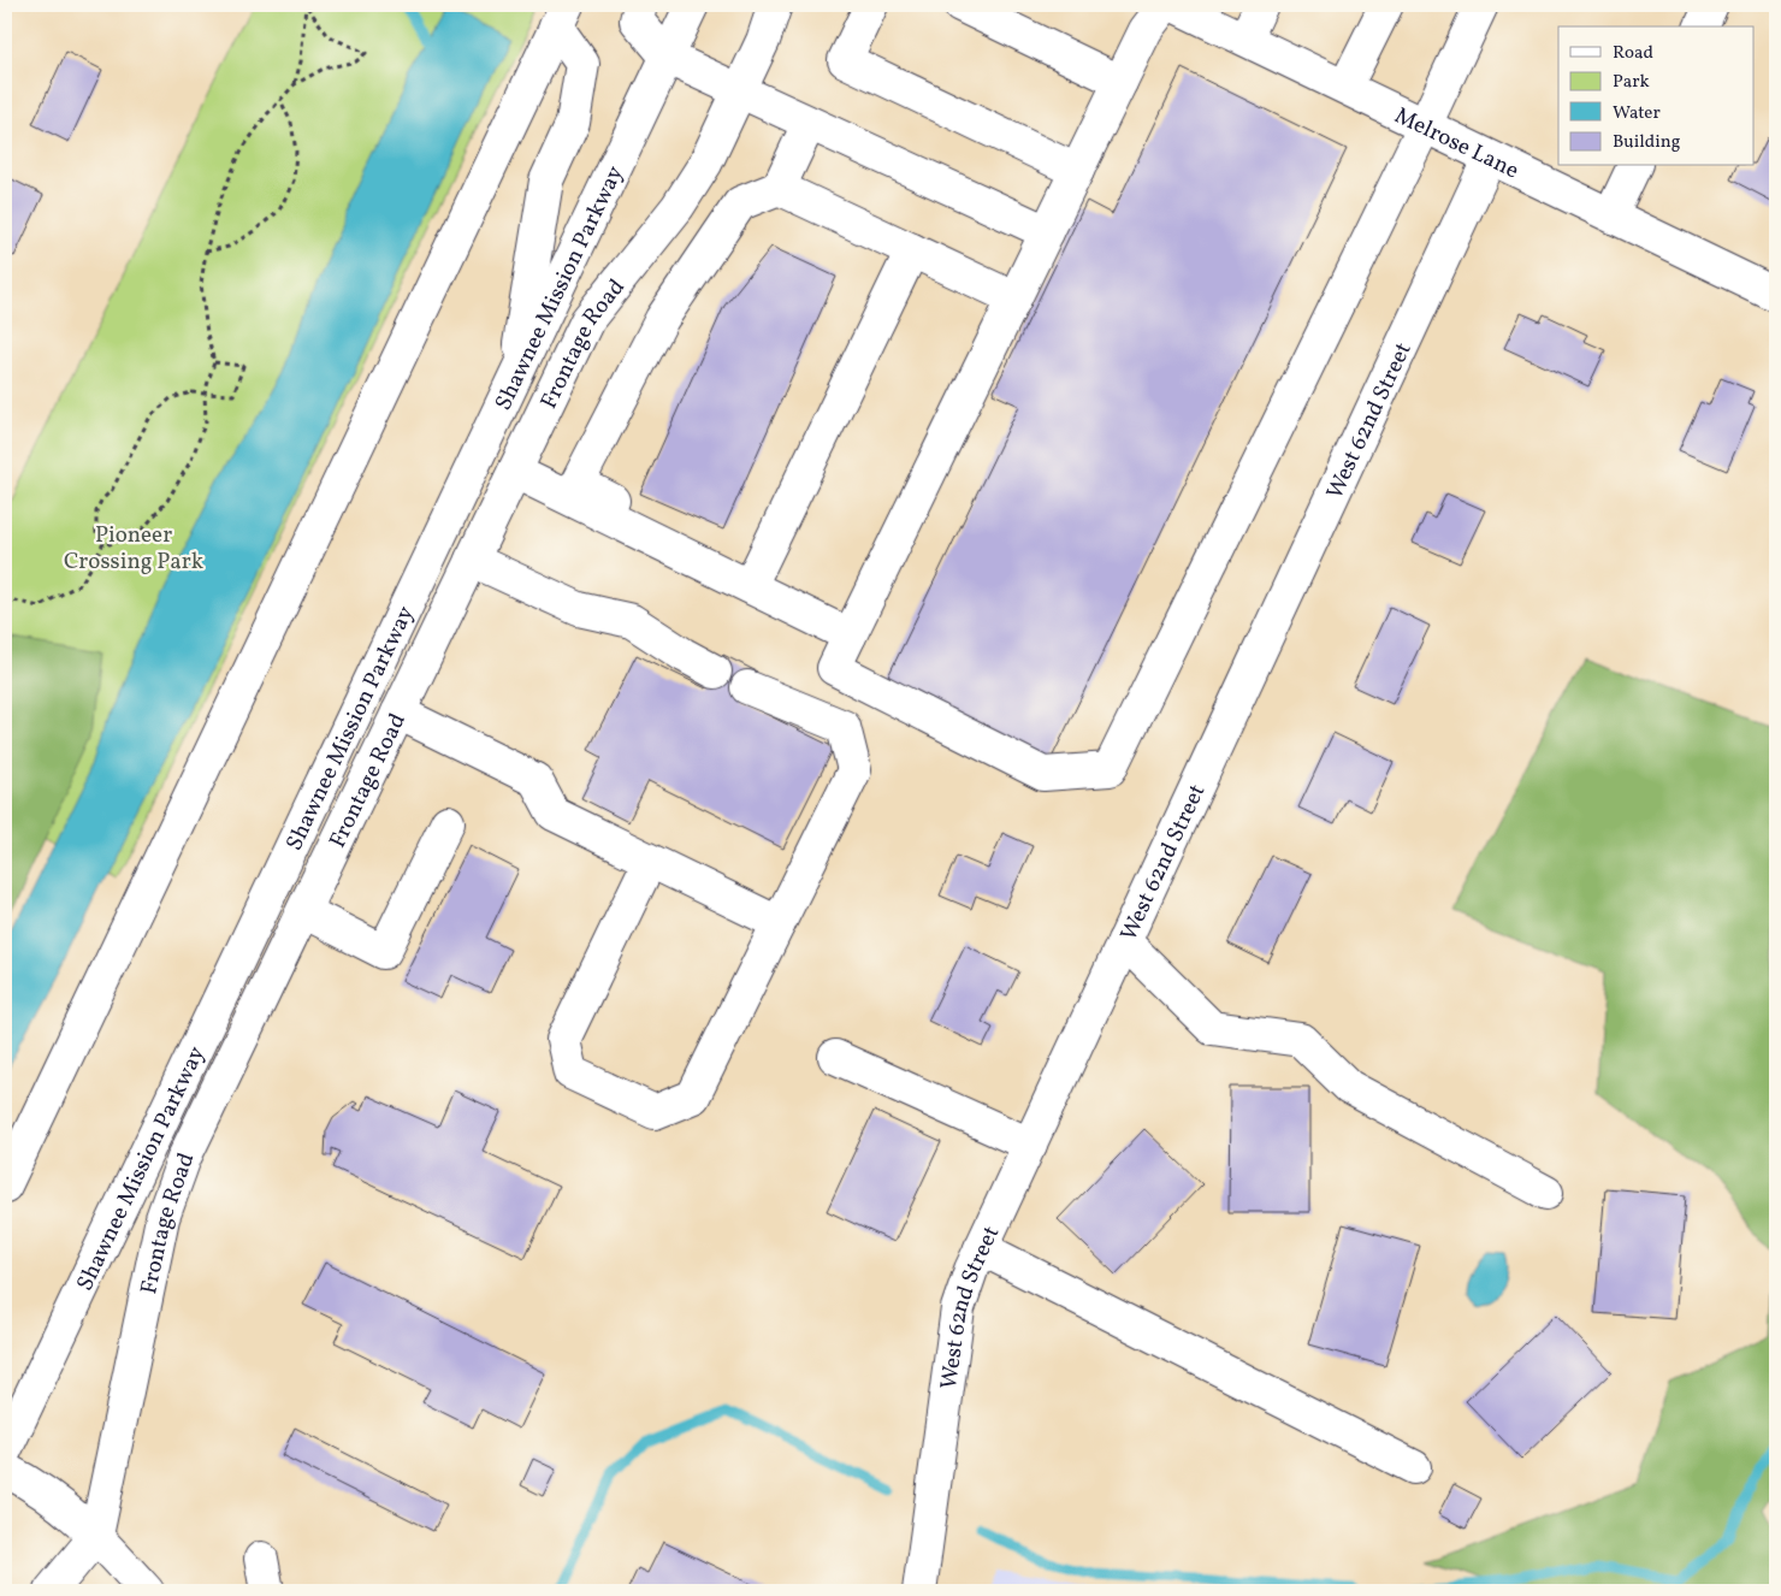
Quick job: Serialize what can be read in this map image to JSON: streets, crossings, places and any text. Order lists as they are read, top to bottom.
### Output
{
  "streets": {
    "main road": [
      "Melrose Lane",
      "Shawnee Mission Parkway",
      "Frontage Road",
      "West 62nd Street"
    ]
  },
  "crossings": [
    ["Melrose Lane", "West 62nd Street"]
  ],
  "parks": ["Pioneer Crossing Park"],
  "legend": [
    "Road",
    "Park",
    "Water",
    "Building"
  ]
}
